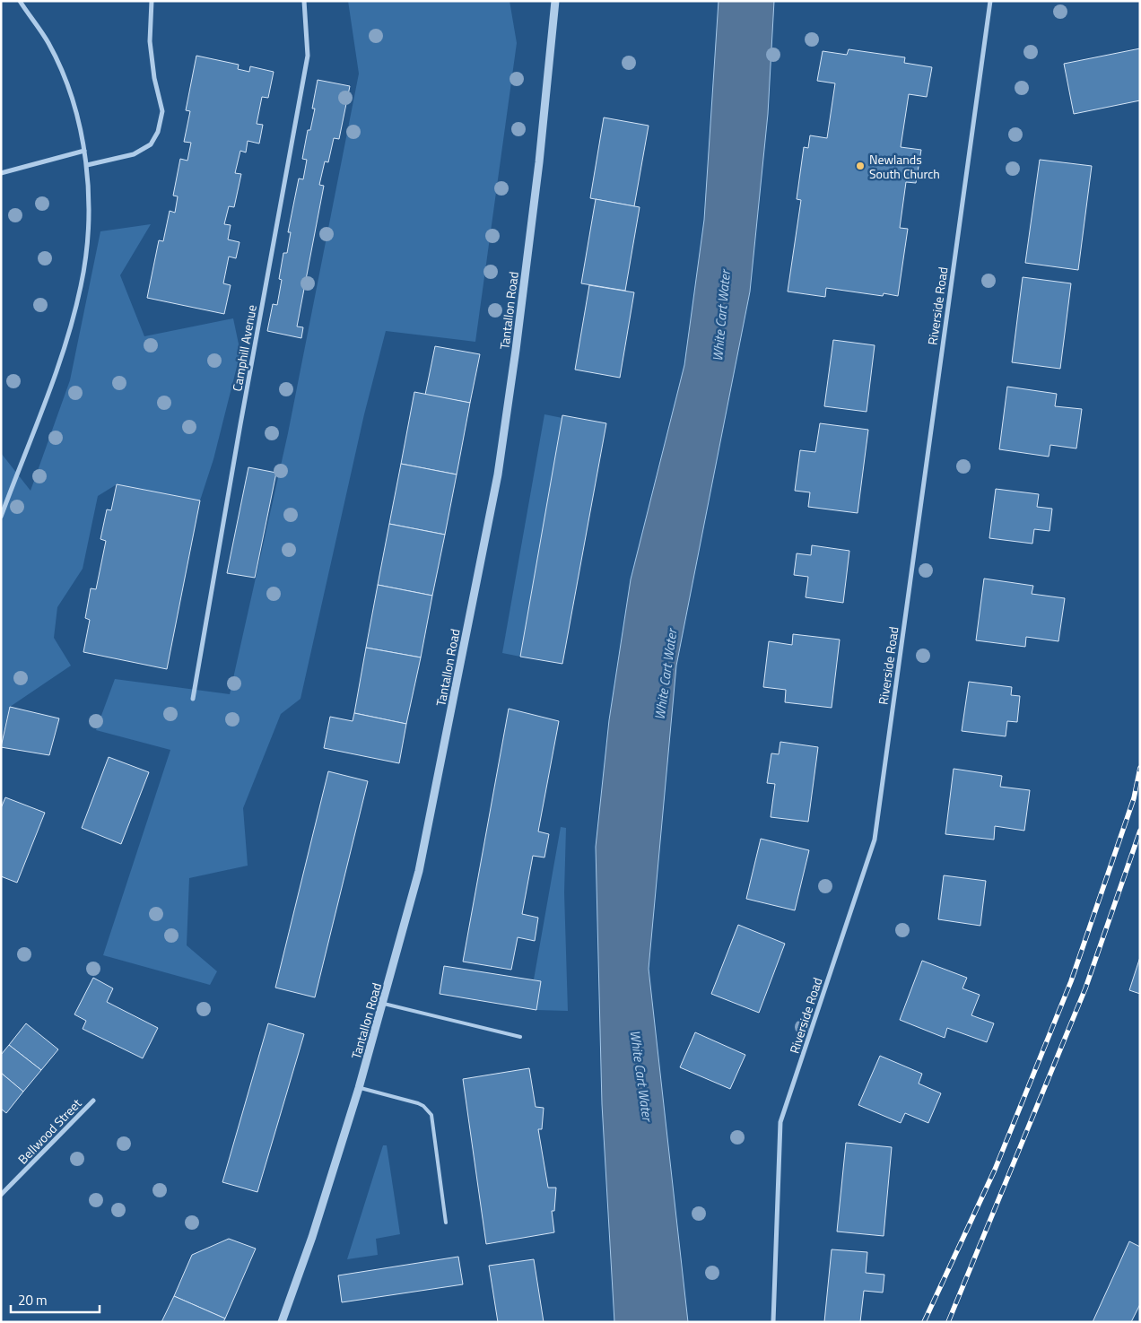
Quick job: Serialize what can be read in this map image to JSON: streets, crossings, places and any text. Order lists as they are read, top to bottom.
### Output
{
  "streets": {
    "street": [
      "Riverside Road",
      "Tantallon Road",
      "Camphill Avenue",
      "Bellwood Street"
    ]
  },
  "water": ["White Cart Water"],
  "places": ["Newlands South Church"],
  "scale_bar": "20 m"
}
